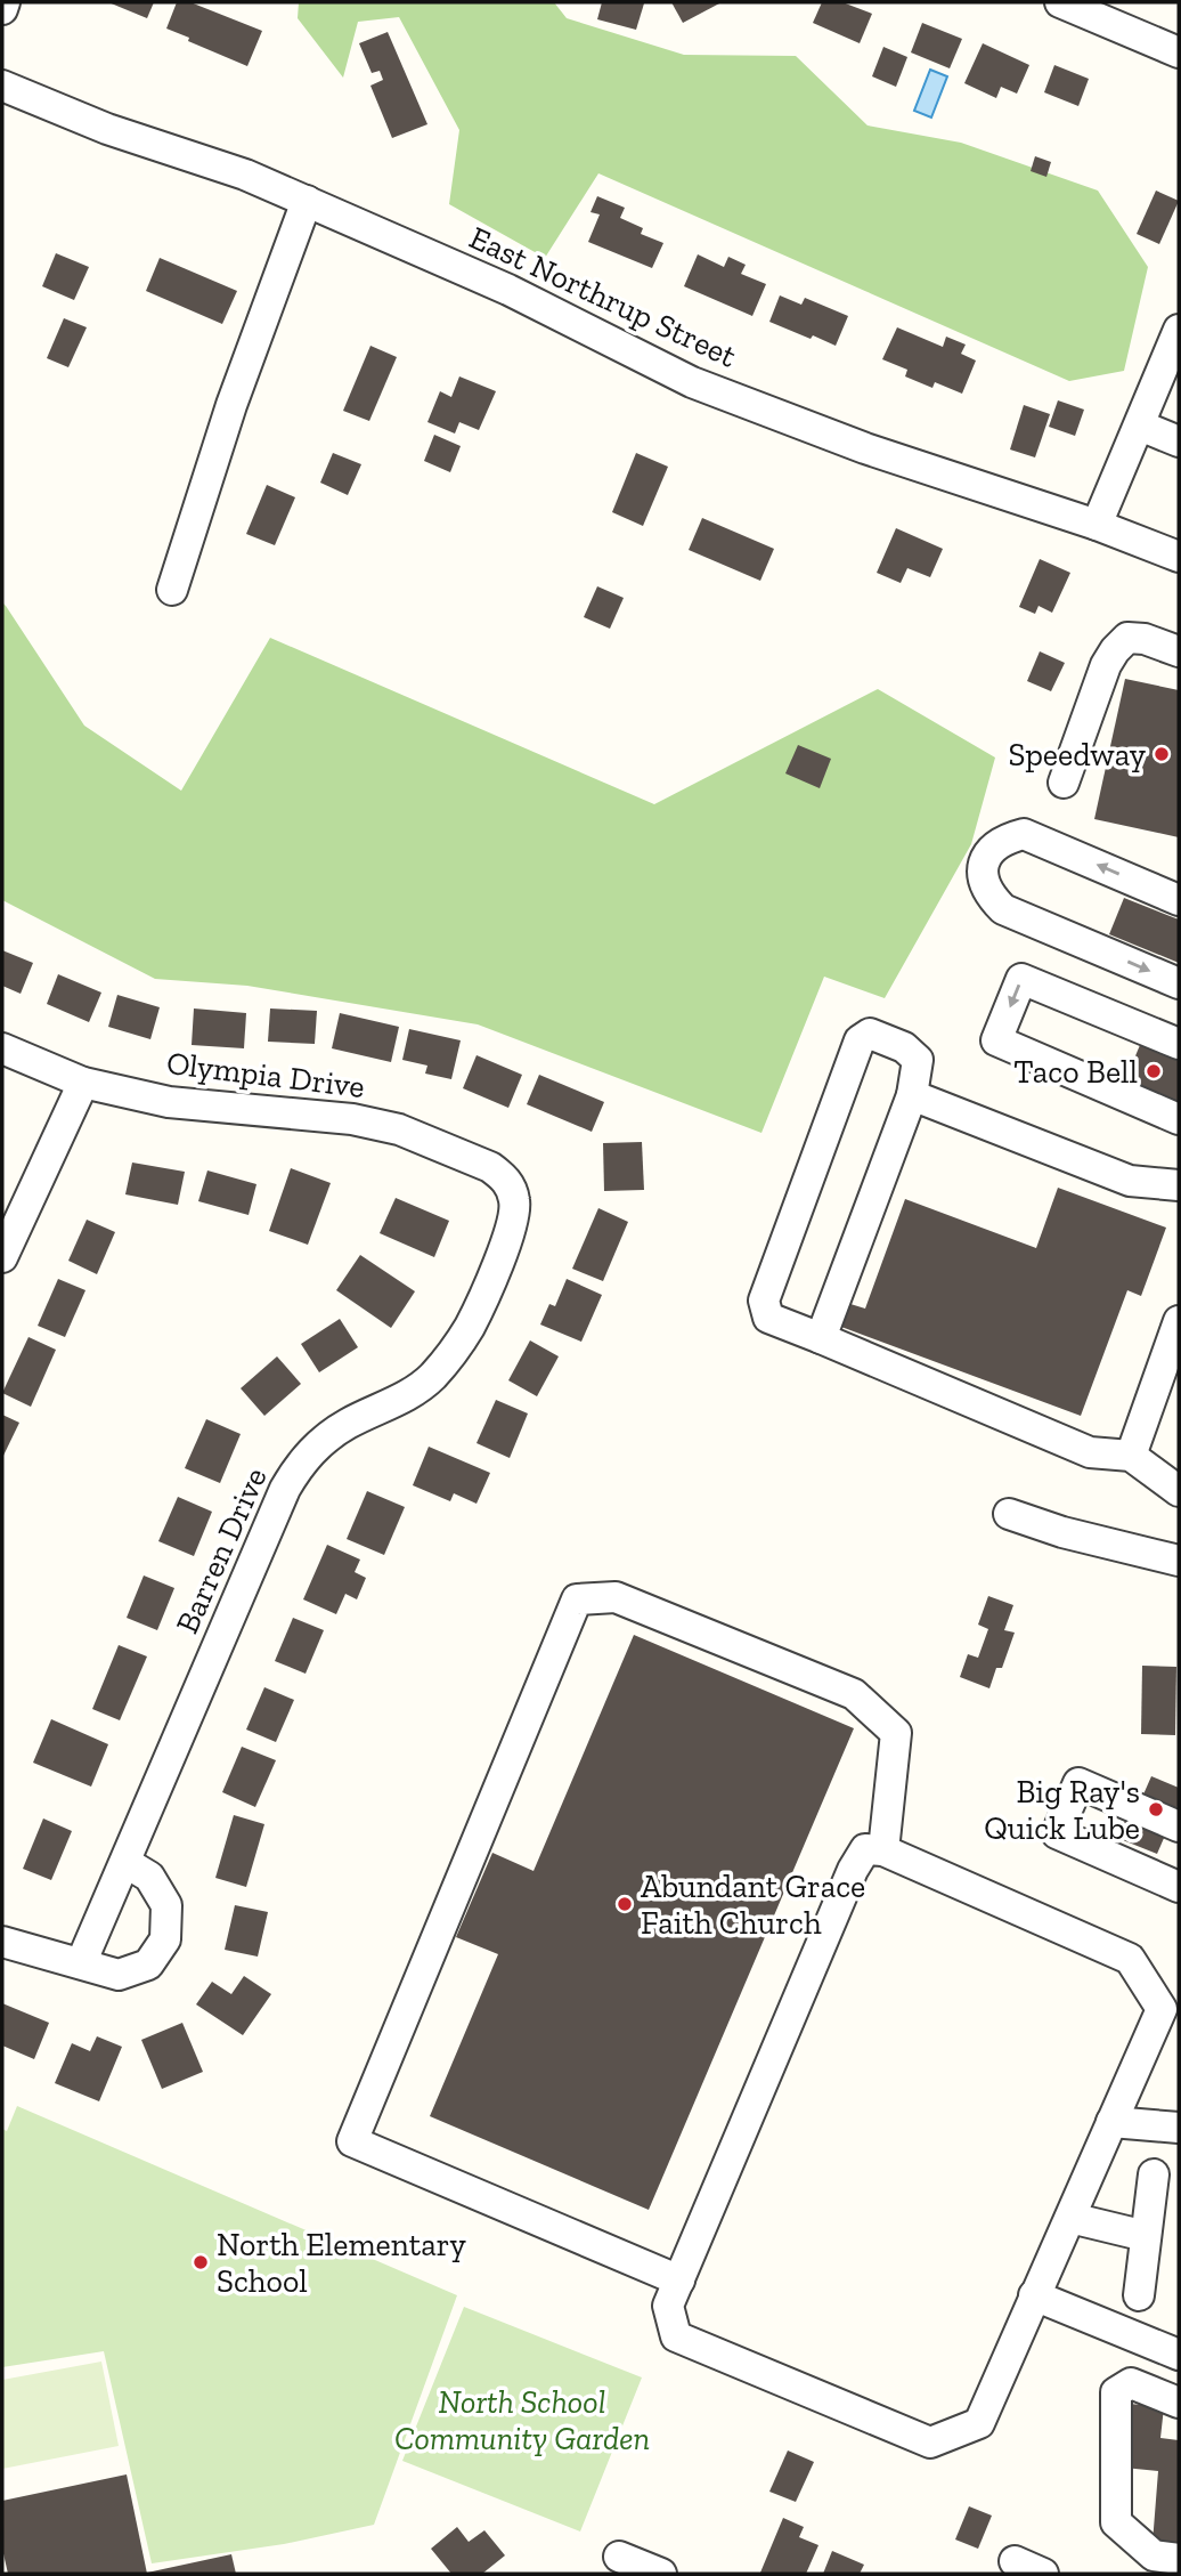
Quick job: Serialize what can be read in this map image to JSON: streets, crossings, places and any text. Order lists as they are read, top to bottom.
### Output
{
  "streets": {
    "street": ["East Northrup Street", "Olympia Drive", "Barren Drive"]
  },
  "crossings": [
    ["Olympia Drive", "Barren Drive"]
  ],
  "parks": ["North School Community Garden"],
  "places": [
    "Speedway",
    "Taco Bell",
    "Big Ray's Quick Lube",
    "Abundant Grace Faith Church",
    "North Elementary School"
  ]
}
